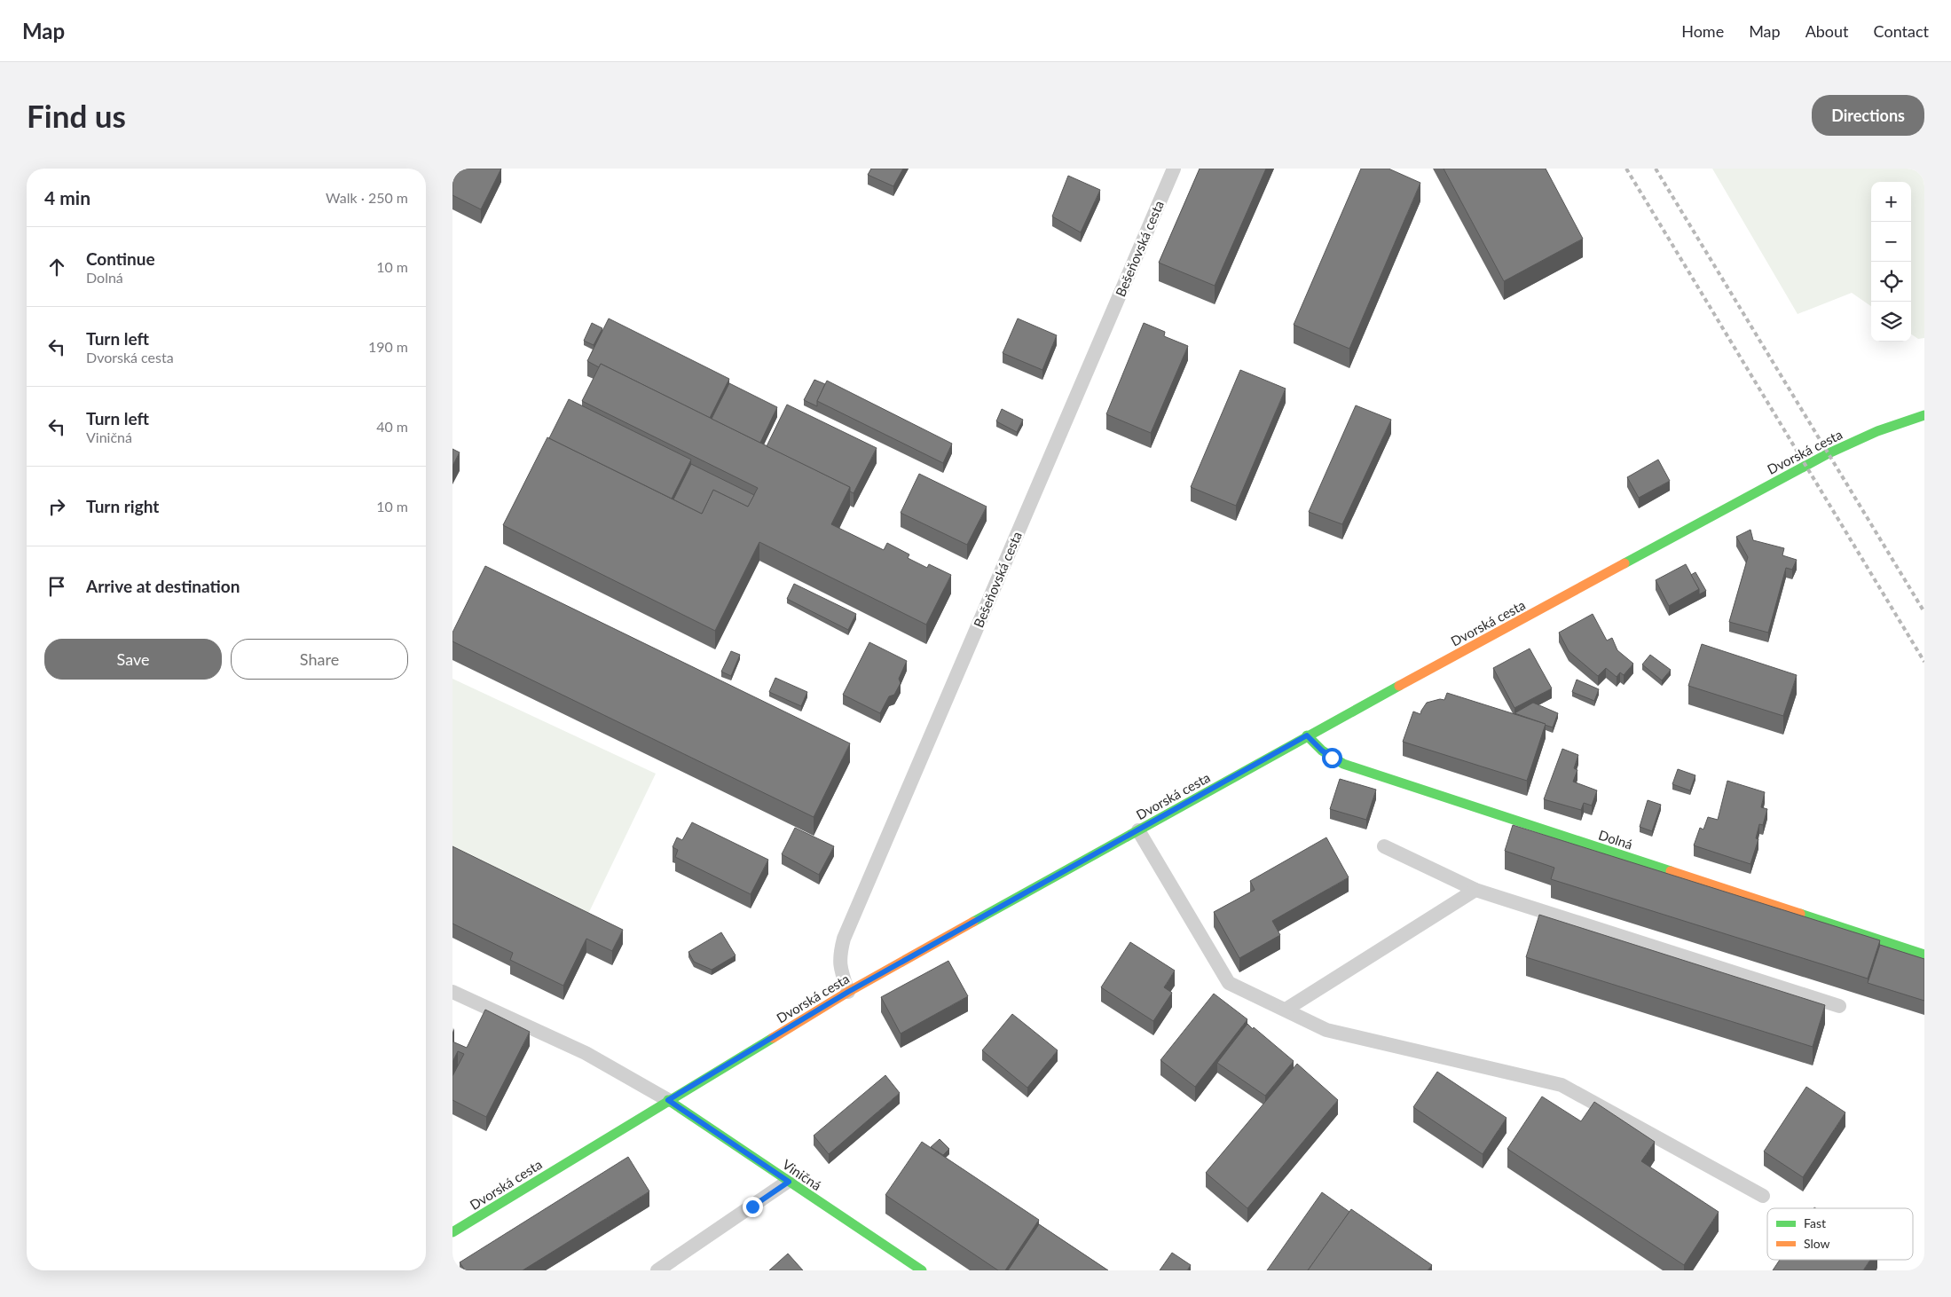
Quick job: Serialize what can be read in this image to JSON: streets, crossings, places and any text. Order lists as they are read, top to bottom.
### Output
{
  "streets": {
    "street": ["Dvorská cesta", "Dolná", "Viničná"],
    "lane": ["Bešeňovská cesta"]
  },
  "crossings": [
    ["Bešeňovská cesta", "Dvorská cesta"],
    ["Dvorská cesta", "Dolná"],
    ["Dvorská cesta", "Viničná"]
  ],
  "legend": ["Fast", "Slow"],
  "page": {
    "header": "Map",
    "nav": [
      "Home",
      "Map",
      "About",
      "Contact"
    ],
    "buttons": [
      "Directions",
      ["Save", "Share"]
    ],
    "title": "Find us",
    "heading": ["4 min", "Walk · 250 m"],
    "map_buttons": ["+", "−"],
    "list": [
      ["Continue", "Dolná", "10 m"],
      ["Turn left", "Dvorská cesta", "190 m"],
      ["Turn left", "Viničná", "40 m"],
      ["Turn right", "10 m"],
      "Arrive at destination"
    ]
  }
}
